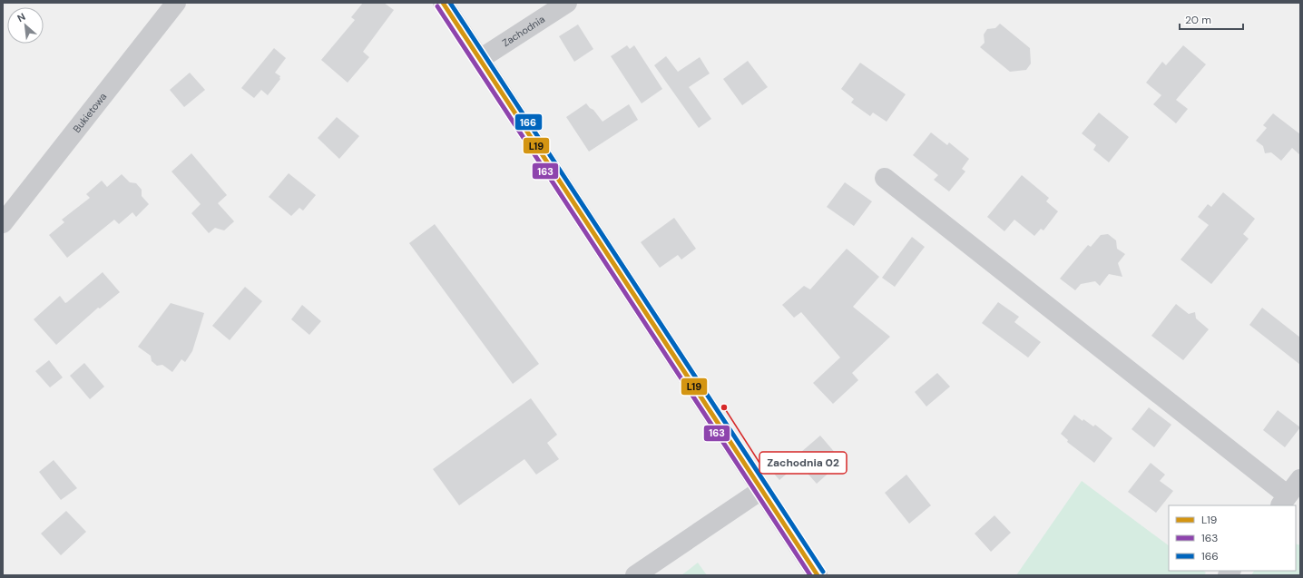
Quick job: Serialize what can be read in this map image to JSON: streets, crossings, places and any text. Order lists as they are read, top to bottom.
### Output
{
  "streets": {
    "street": ["Zachodnia", "Bukietowa"]
  },
  "places": ["Zachodnia 02"],
  "lines": ["transit line L19", "transit line 166", "transit line 163"],
  "legend": ["L19", "163", "166"],
  "scale_bar": "20 m",
  "north": "top left"
}
